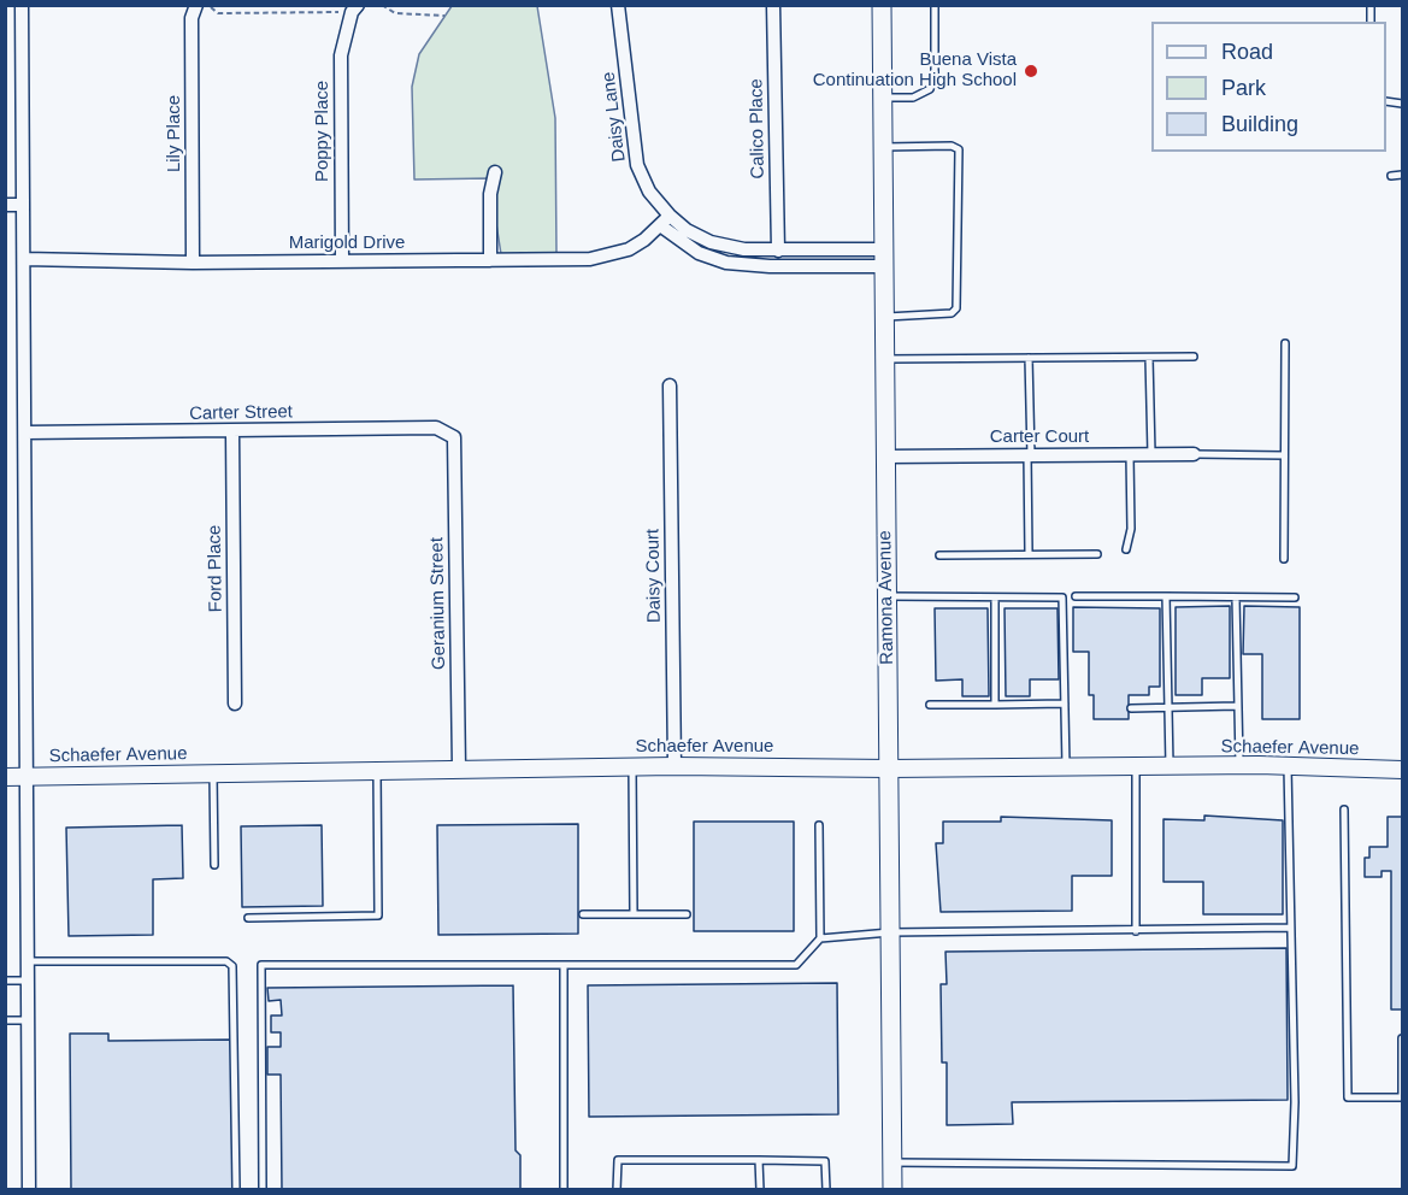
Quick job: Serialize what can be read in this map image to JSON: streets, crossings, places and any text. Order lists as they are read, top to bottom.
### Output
{
  "streets": {
    "main road": ["Ramona Avenue"],
    "street": [
      "Daisy Lane",
      "Calico Place",
      "Poppy Place",
      "Lily Place",
      "Marigold Drive",
      "Carter Street",
      "Carter Court",
      "Ford Place",
      "Daisy Court",
      "Geranium Street",
      "Schaefer Avenue"
    ]
  },
  "crossings": [
    ["Daisy Lane", "Marigold Drive"],
    ["Poppy Place", "Marigold Drive"],
    ["Lily Place", "Marigold Drive"],
    ["Carter Street", "Ford Place"],
    ["Carter Street", "Geranium Street"],
    ["Carter Court", "Ramona Avenue"],
    ["Daisy Court", "Schaefer Avenue"],
    ["Ramona Avenue", "Schaefer Avenue"],
    ["Geranium Street", "Schaefer Avenue"]
  ],
  "places": ["Buena Vista Continuation High School"],
  "legend": ["Road", "Park", "Building"]
}
